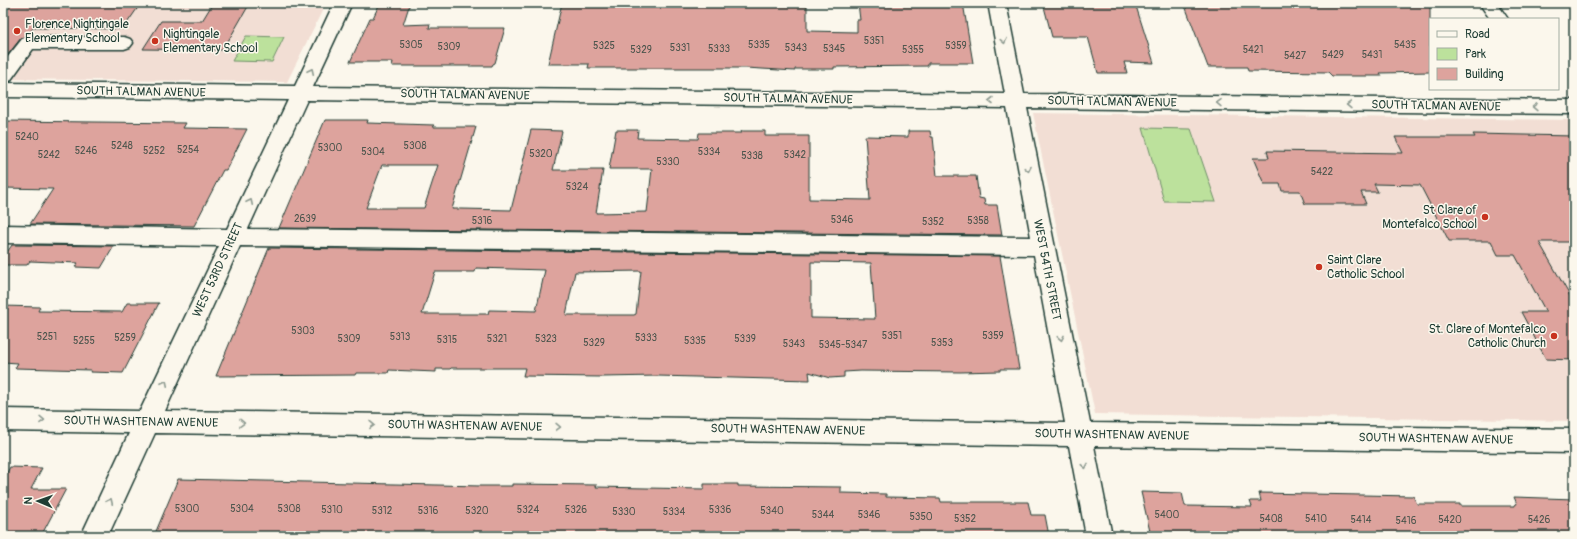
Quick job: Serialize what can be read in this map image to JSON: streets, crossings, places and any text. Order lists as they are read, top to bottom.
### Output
{
  "streets": {
    "street": [
      "SOUTH TALMAN AVENUE",
      "WEST 53RD STREET",
      "WEST 54TH STREET",
      "SOUTH WASHTENAW AVENUE"
    ]
  },
  "crossings": [
    ["SOUTH TALMAN AVENUE", "WEST 53RD STREET"],
    ["SOUTH TALMAN AVENUE", "WEST 54TH STREET"],
    ["WEST 53RD STREET", "SOUTH WASHTENAW AVENUE"],
    ["WEST 54TH STREET", "SOUTH WASHTENAW AVENUE"]
  ],
  "one_way": ["WEST 53RD STREET", "WEST 54TH STREET"],
  "places": [
    "Florence Nightingale Elementary School",
    "Nightingale Elementary School",
    "St Clare of Montefalco School",
    "Saint Clare Catholic School",
    "St. Clare of Montefalco Catholic Church"
  ],
  "house_numbers": [
    "5351",
    "5305",
    "5335",
    "5435",
    "5325",
    "5359",
    "5309",
    "5331",
    "5343",
    "5333",
    "5345",
    "5329",
    "5355",
    "5421",
    "5429",
    "5431",
    "5427",
    "5240",
    "5248",
    "5308",
    "5300",
    "5254",
    "5246",
    "5252",
    "5304",
    "5334",
    "5320",
    "5242",
    "5342",
    "5338",
    "5330",
    "5422",
    "5324",
    "2639",
    "5346",
    "5316",
    "5358",
    "5352",
    "5303",
    "5351",
    "5359",
    "5251",
    "5313",
    "5259",
    "5333",
    "5309",
    "5321",
    "5323",
    "5339",
    "5315",
    "5255",
    "5335",
    "5329",
    "5353",
    "5343",
    "5345-5347",
    "5300",
    "5304",
    "5308",
    "5310",
    "5324",
    "5326",
    "5336",
    "5312",
    "5316",
    "5320",
    "5340",
    "5330",
    "5334",
    "5344",
    "5346",
    "5400",
    "5350",
    "5352",
    "5408",
    "5410",
    "5414",
    "5420",
    "5426",
    "5416"
  ],
  "legend": ["Road", "Park", "Building"],
  "north": "left"
}
